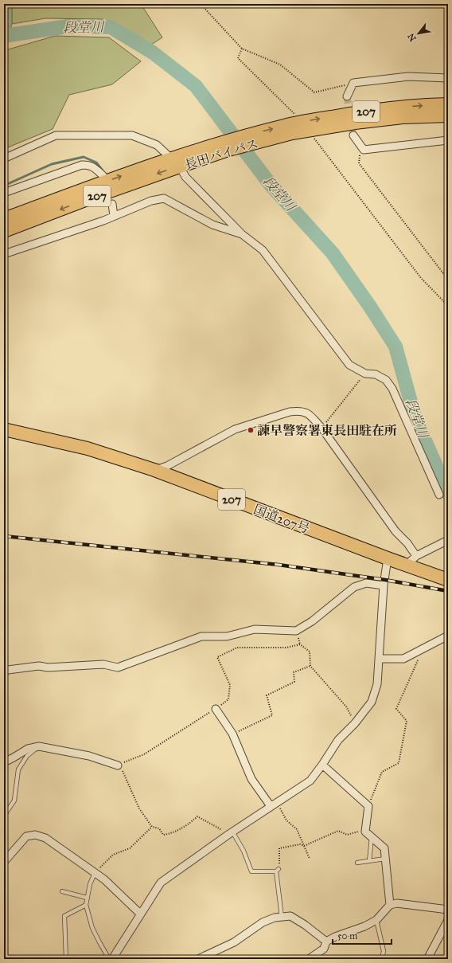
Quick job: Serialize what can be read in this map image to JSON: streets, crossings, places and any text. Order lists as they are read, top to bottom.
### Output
{
  "streets": {
    "highway": ["207", "長田バイパス", "国道207号"]
  },
  "water": ["段堂川"],
  "places": ["諫早警察署東長田駐在所"],
  "scale_bar": "50 m",
  "north": "bottom left"
}
